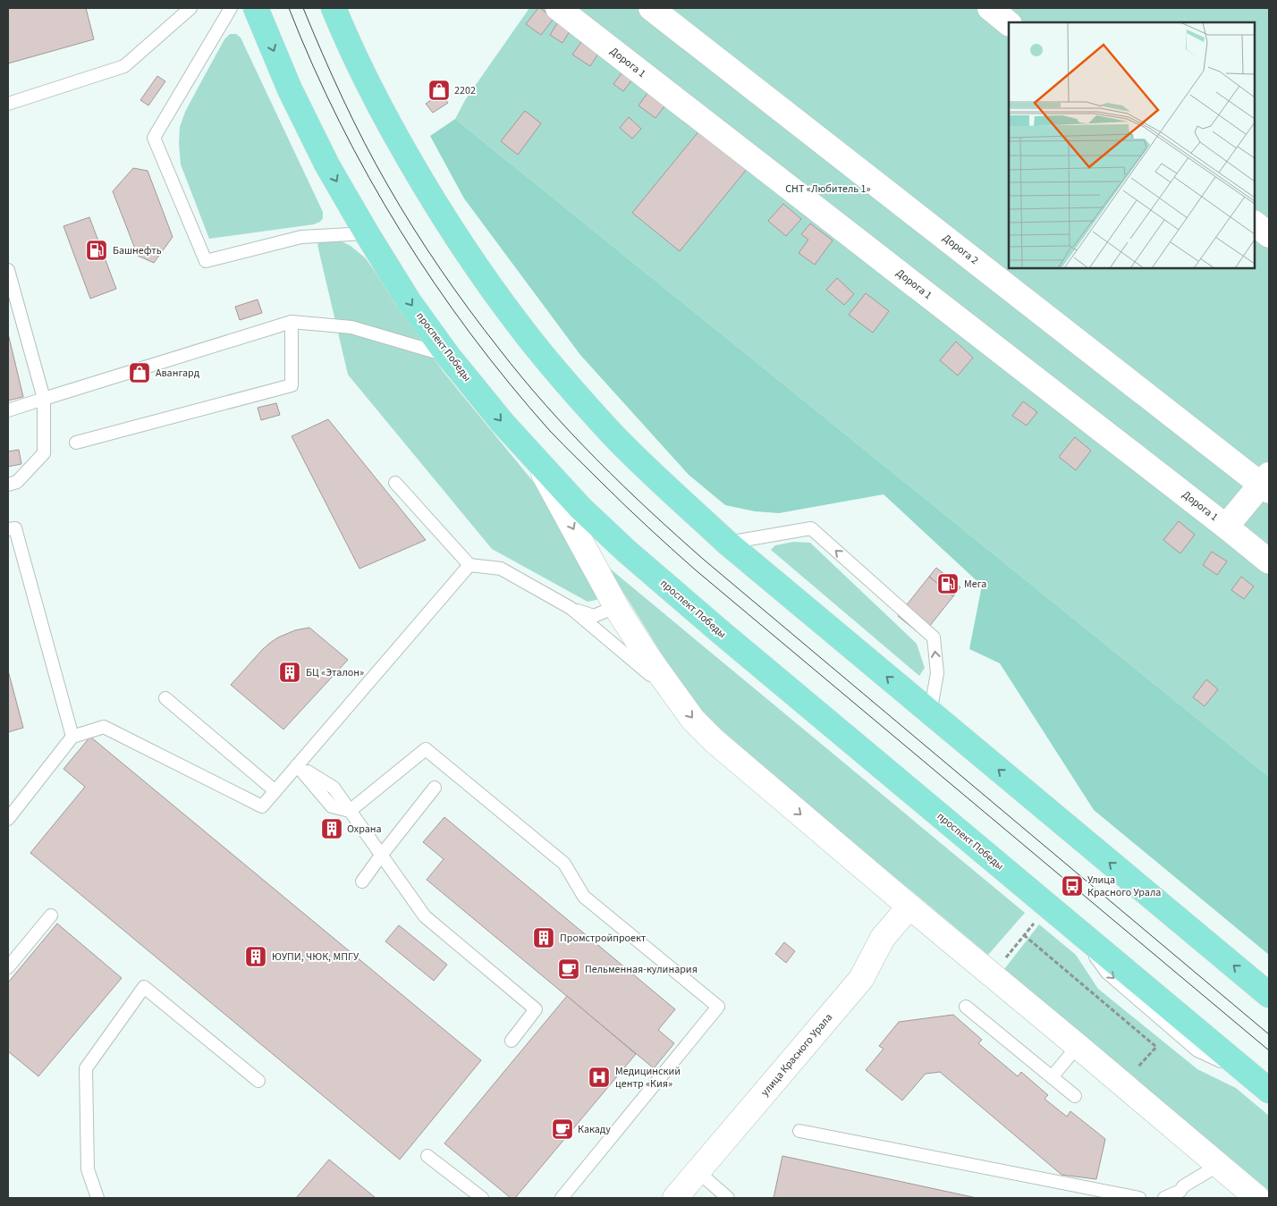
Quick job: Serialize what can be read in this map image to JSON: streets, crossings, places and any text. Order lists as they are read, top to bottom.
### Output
{
  "streets": {
    "main road": ["проспект Победы"],
    "street": ["Дорога 1", "Дорога 2", "улица Красного Урала"]
  },
  "parks": ["СНТ «Любитель 1»"],
  "places": {
    "shop": ["2202", "Авангард"],
    "fuel station": ["Башнефть", "Мега"],
    "building": [
      "БЦ «Эталон»",
      "Охрана",
      "Промстройпроект",
      "ЮУПИ, ЧЮК, МПГУ"
    ],
    "bus stop": ["Улица Красного Урала"],
    "cafe": ["Пельменная-кулинария", "Какаду"],
    "hospital": ["Медицинский центр «Кия»"]
  }
}
